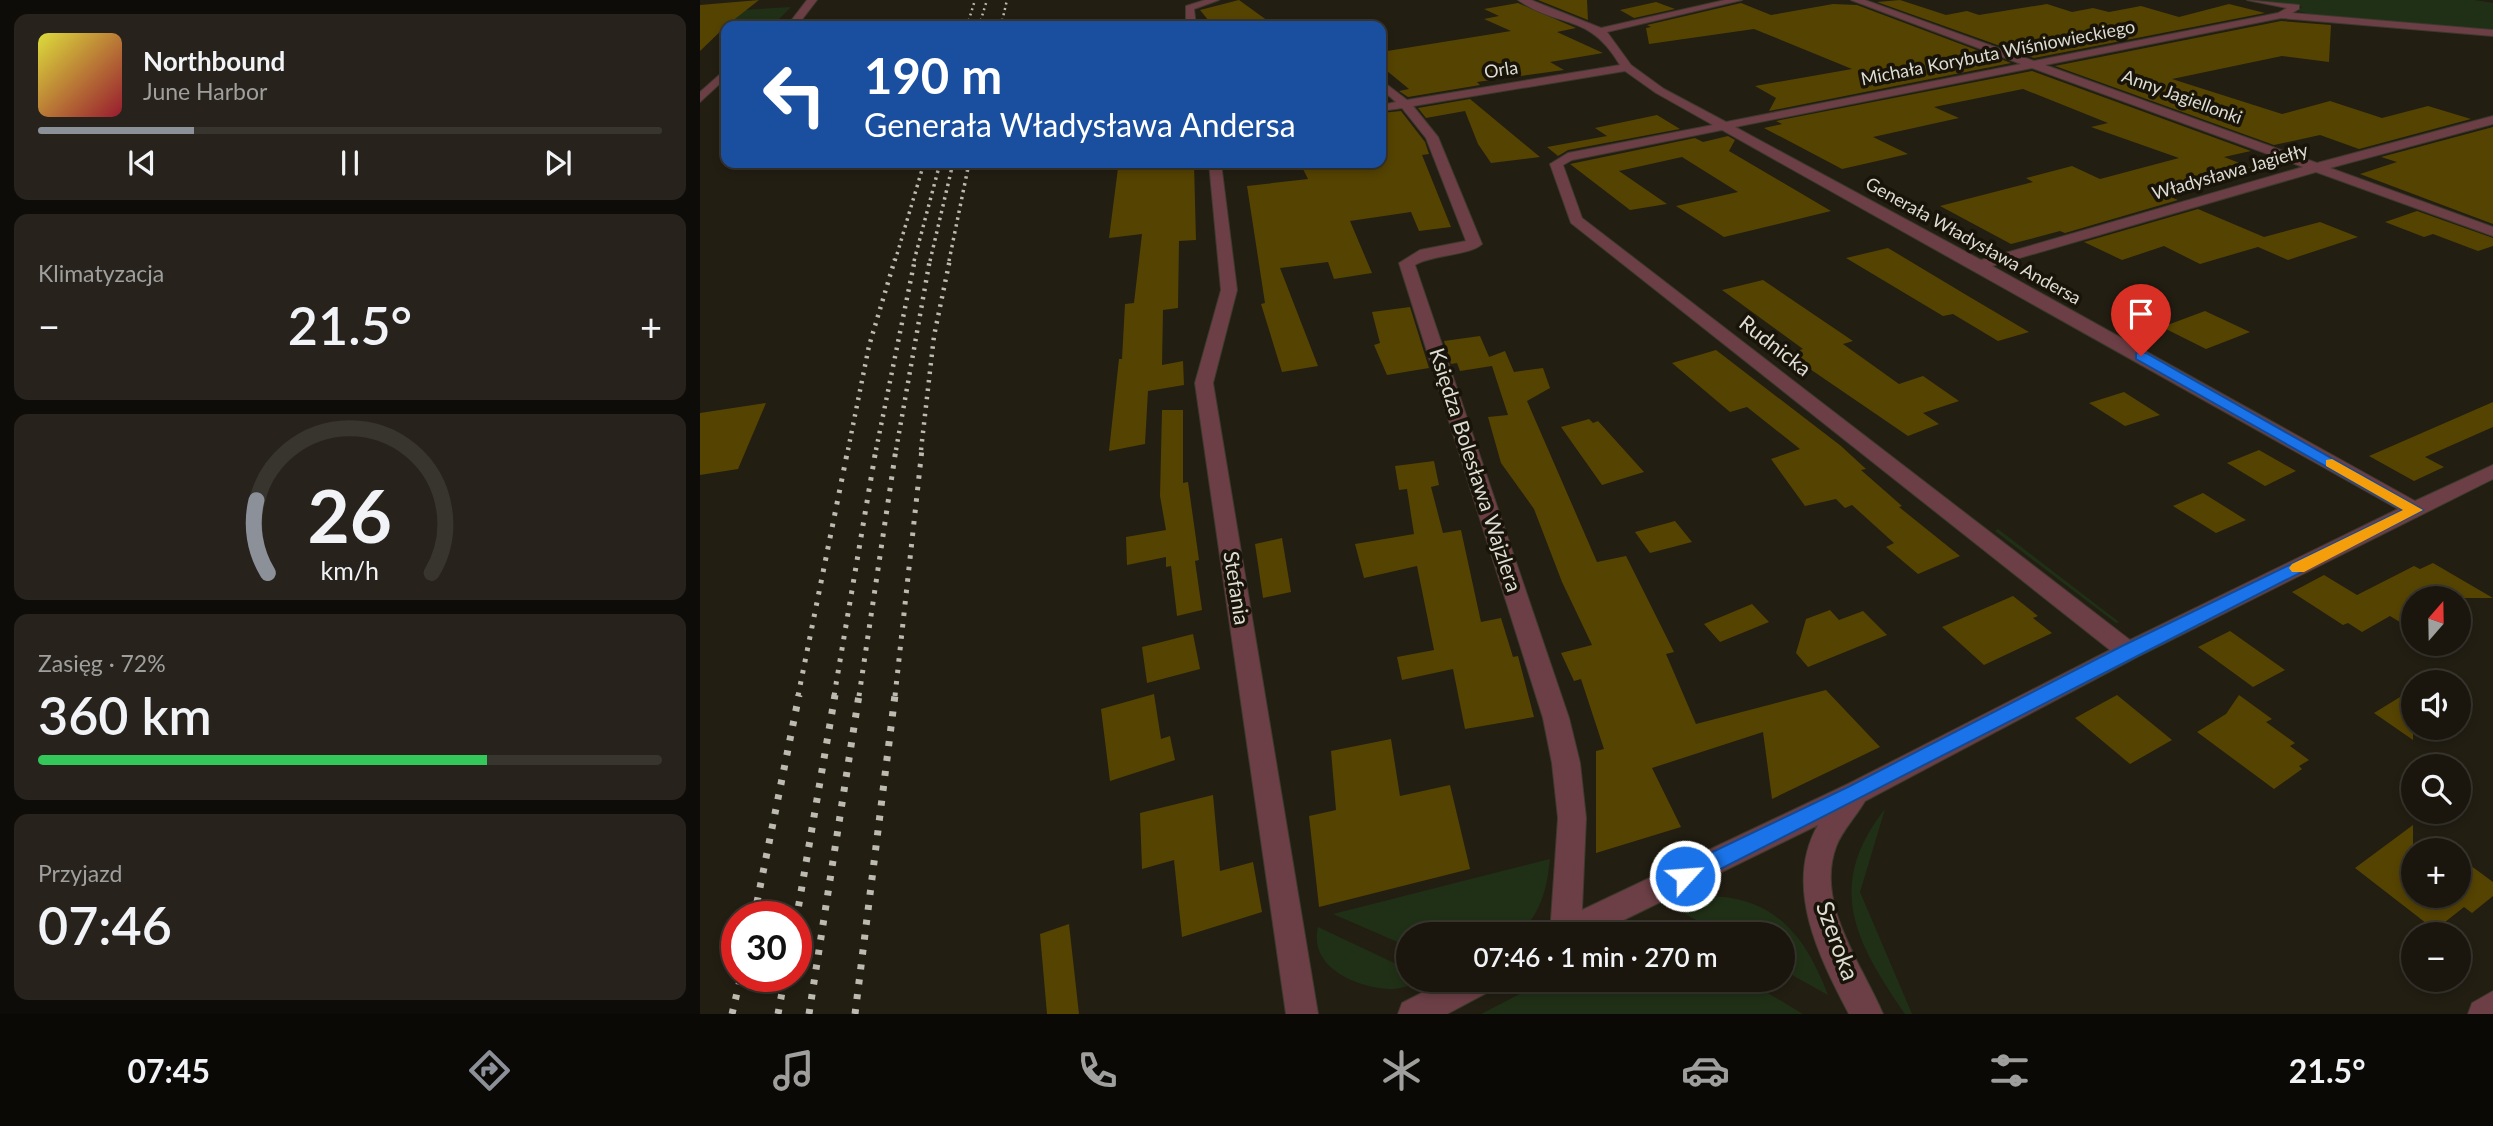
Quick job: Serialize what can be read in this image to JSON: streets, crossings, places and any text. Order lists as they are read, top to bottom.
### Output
{
  "streets": {
    "street": [
      "Michała Korybuta Wiśniowieckiego",
      "Orla",
      "Anny Jagiellonki",
      "Władysława Jagiełły",
      "Generała Władysława Andersa",
      "Rudnicka",
      "Księdza Bolesława Wajzlera",
      "Stefania",
      "Szeroka"
    ]
  },
  "crossings": [
    ["Michała Korybuta Wiśniowieckiego", "Anny Jagiellonki"],
    ["Michała Korybuta Wiśniowieckiego", "Generała Władysława Andersa"],
    ["Michała Korybuta Wiśniowieckiego", "Rudnicka"],
    ["Orla", "Generała Władysława Andersa"],
    ["Orla", "Księdza Bolesława Wajzlera"],
    ["Anny Jagiellonki", "Władysława Jagiełły"],
    ["Władysława Jagiełły", "Generała Władysława Andersa"],
    ["Generała Władysława Andersa", "Rudnicka"]
  ],
  "north": "top",
  "page": {
    "turn": ["190 m", "Generała Władysława Andersa"],
    "song": ["Northbound", "June Harbor"],
    "tile": [
      "Klimatyzacja",
      ["Zasięg · 72%", "360 km"],
      ["Przyjazd", "07:46"]
    ],
    "heat": ["−", "21.5°", "+"],
    "map_buttons": ["+", "−"],
    "limit": "30",
    "trip": "07:46 · 1 min · 270 m",
    "tabs": ["07:45", "21.5°"],
    "gauge": ["26", "km/h"]
  }
}
